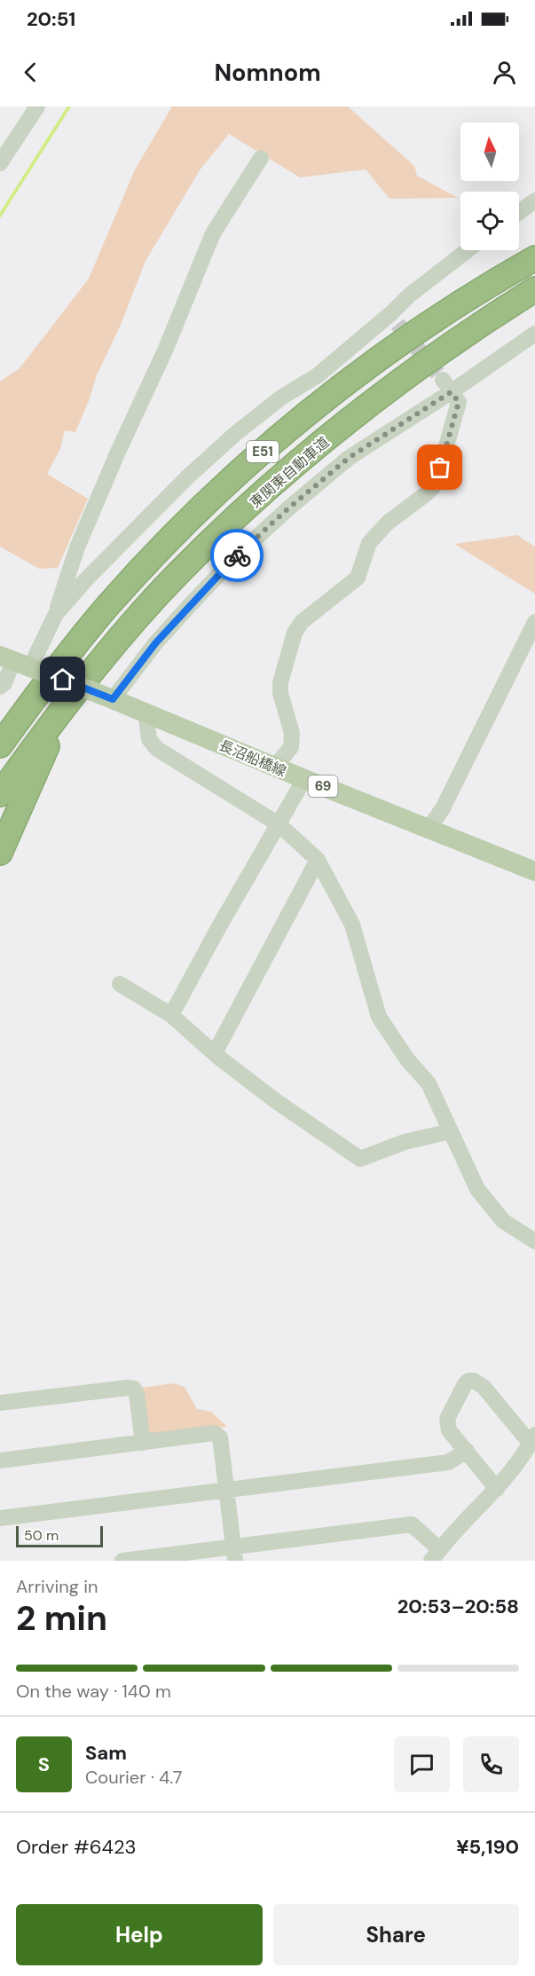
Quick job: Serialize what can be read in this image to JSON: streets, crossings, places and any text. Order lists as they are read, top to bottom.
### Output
{
  "streets": {
    "highway": ["E51", "東関東自動車道"],
    "main road": ["長沼船橋線", "69"]
  },
  "scale_bar": "50 m",
  "north": "top",
  "page": {
    "status": "20:51",
    "header": "Nomnom",
    "scale": "50 m",
    "heading": ["2 min", "Arriving in", "20:53–20:58"],
    "panel": [
      "Sam",
      "Courier · 4.7",
      "Order #6423",
      "¥5,190"
    ],
    "bar": "On the way · 140 m",
    "round": "S",
    "buttons": ["Help", "Share"]
  }
}
